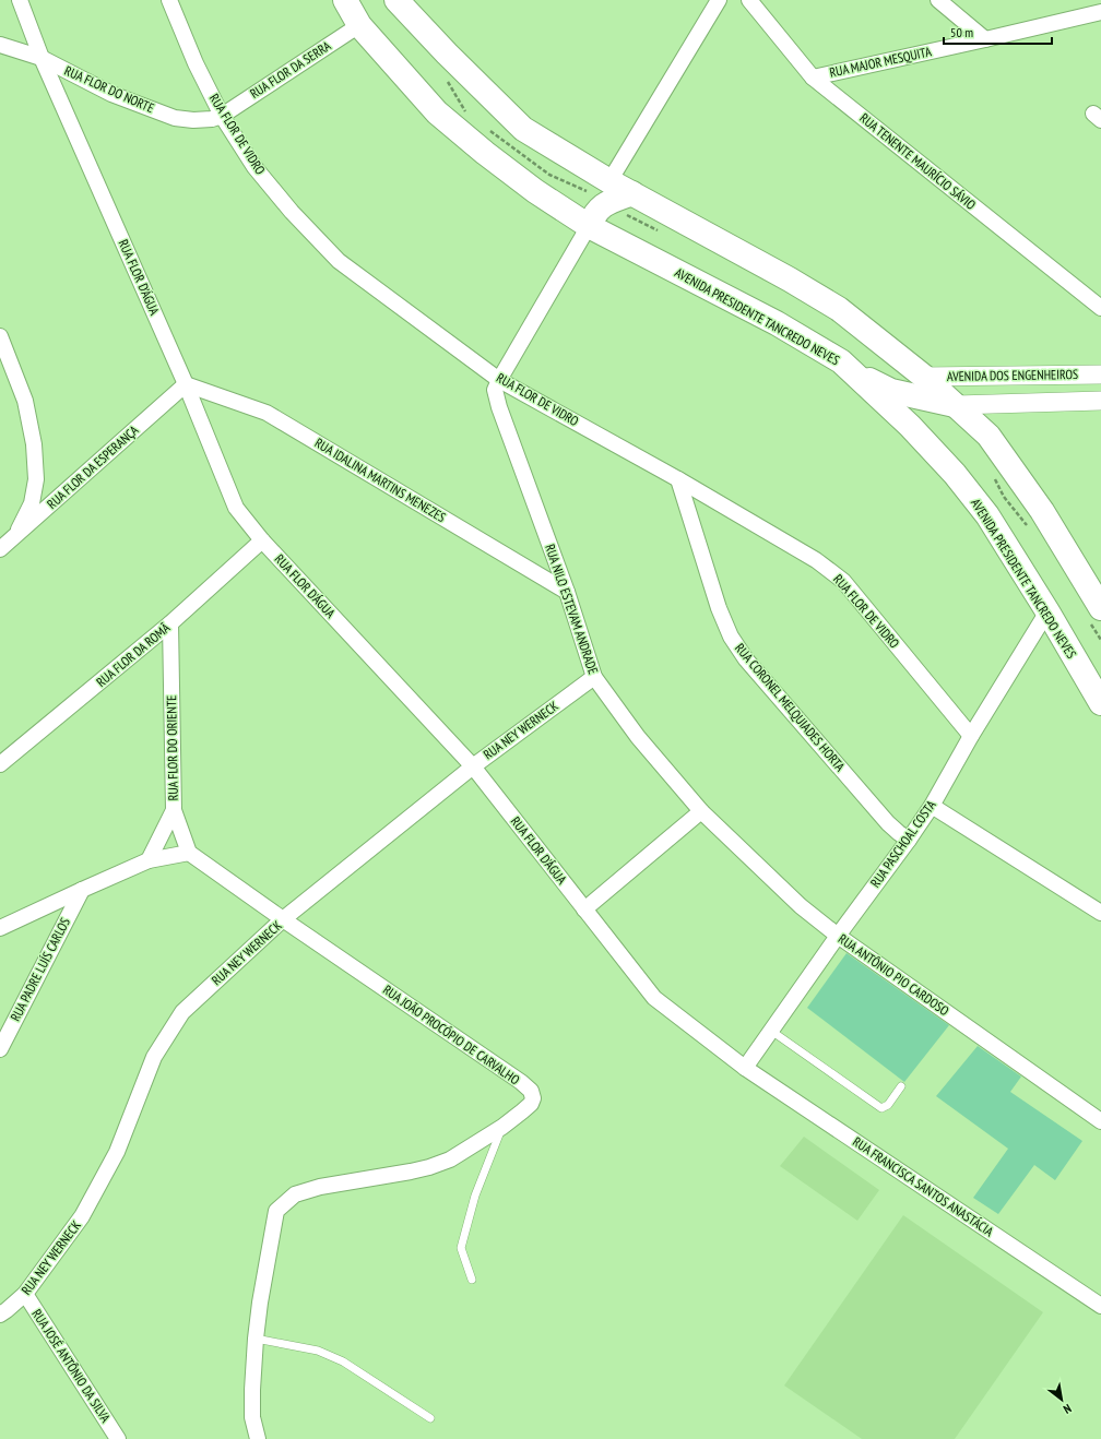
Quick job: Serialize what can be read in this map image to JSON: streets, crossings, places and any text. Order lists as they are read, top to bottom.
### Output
{
  "streets": {
    "main road": ["AVENIDA PRESIDENTE TANCREDO NEVES"],
    "street": [
      "RUA MAJOR MESQUITA",
      "RUA FLOR DA SERRA",
      "RUA FLOR DO NORTE",
      "RUA FLOR DE VIDRO",
      "RUA TENENTE MAURÍCIO SÁVIO",
      "RUA FLOR D'ÁGUA",
      "AVENIDA DOS ENGENHEIROS",
      "RUA FLOR DA ESPERANÇA",
      "RUA IDALINA MARTINS MENEZES",
      "RUA NILO ESTEVAM ANDRADE",
      "RUA FLOR DA ROMÃ",
      "RUA CORONEL MELQUIADES HORTA",
      "RUA NEY WERNECK",
      "RUA FLOR DO ORIENTE",
      "RUA PASCHOAL COSTA",
      "RUA PADRE LUÍS CARLOS",
      "RUA ANTÔNIO PIO CARDOSO",
      "RUA JOÃO PROCÓPIO DE CARVALHO",
      "RUA FRANCISCA SANTOS ANASTÁCIA",
      "RUA JOSÉ ANTÔNIO DA SILVA"
    ]
  },
  "crossings": [
    ["RUA MAJOR MESQUITA", "RUA TENENTE MAURÍCIO SÁVIO"],
    ["RUA FLOR DA SERRA", "RUA FLOR DO NORTE"],
    ["RUA FLOR DA SERRA", "RUA FLOR DE VIDRO"],
    ["RUA FLOR DA SERRA", "AVENIDA PRESIDENTE TANCREDO NEVES"],
    ["RUA FLOR DO NORTE", "RUA FLOR DE VIDRO"],
    ["RUA FLOR DO NORTE", "RUA FLOR D'ÁGUA"],
    ["RUA FLOR DE VIDRO", "RUA NILO ESTEVAM ANDRADE"],
    ["RUA FLOR DE VIDRO", "RUA CORONEL MELQUIADES HORTA"],
    ["RUA FLOR DE VIDRO", "RUA PASCHOAL COSTA"],
    ["RUA FLOR D'ÁGUA", "RUA FLOR DA ESPERANÇA"],
    ["RUA FLOR D'ÁGUA", "RUA IDALINA MARTINS MENEZES"],
    ["RUA FLOR D'ÁGUA", "RUA FLOR DA ROMÃ"],
    ["RUA FLOR D'ÁGUA", "RUA NEY WERNECK"],
    ["RUA FLOR D'ÁGUA", "RUA PASCHOAL COSTA"],
    ["RUA FLOR D'ÁGUA", "RUA FRANCISCA SANTOS ANASTÁCIA"],
    ["AVENIDA PRESIDENTE TANCREDO NEVES", "RUA PASCHOAL COSTA"],
    ["RUA FLOR DA ESPERANÇA", "RUA IDALINA MARTINS MENEZES"],
    ["RUA IDALINA MARTINS MENEZES", "RUA NILO ESTEVAM ANDRADE"],
    ["RUA NILO ESTEVAM ANDRADE", "RUA NEY WERNECK"],
    ["RUA NILO ESTEVAM ANDRADE", "RUA ANTÔNIO PIO CARDOSO"],
    ["RUA FLOR DA ROMÃ", "RUA FLOR DO ORIENTE"],
    ["RUA CORONEL MELQUIADES HORTA", "RUA PASCHOAL COSTA"],
    ["RUA NEY WERNECK", "RUA JOÃO PROCÓPIO DE CARVALHO"],
    ["RUA NEY WERNECK", "RUA JOSÉ ANTÔNIO DA SILVA"],
    ["RUA PASCHOAL COSTA", "RUA ANTÔNIO PIO CARDOSO"],
    ["RUA PASCHOAL COSTA", "RUA FRANCISCA SANTOS ANASTÁCIA"]
  ],
  "scale_bar": "50 m",
  "north": "bottom right"
}
